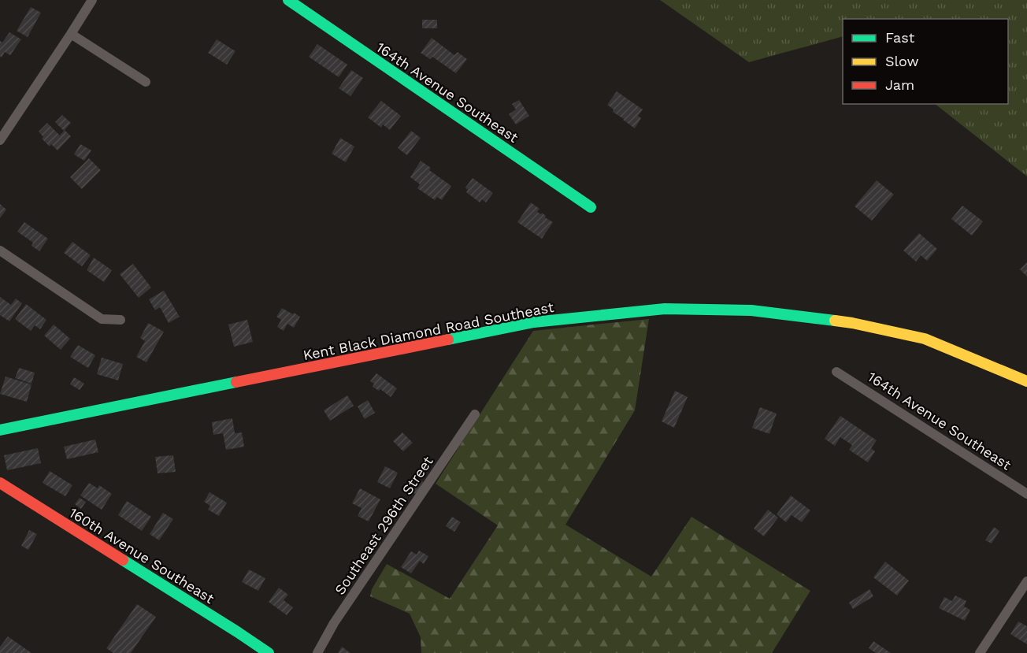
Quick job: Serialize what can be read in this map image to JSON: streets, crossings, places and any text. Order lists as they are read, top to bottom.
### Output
{
  "streets": {
    "street": [
      "164th Avenue Southeast",
      "Kent Black Diamond Road Southeast",
      "Southeast 296th Street",
      "160th Avenue Southeast"
    ]
  },
  "legend": ["Fast", "Slow", "Jam"]
}
